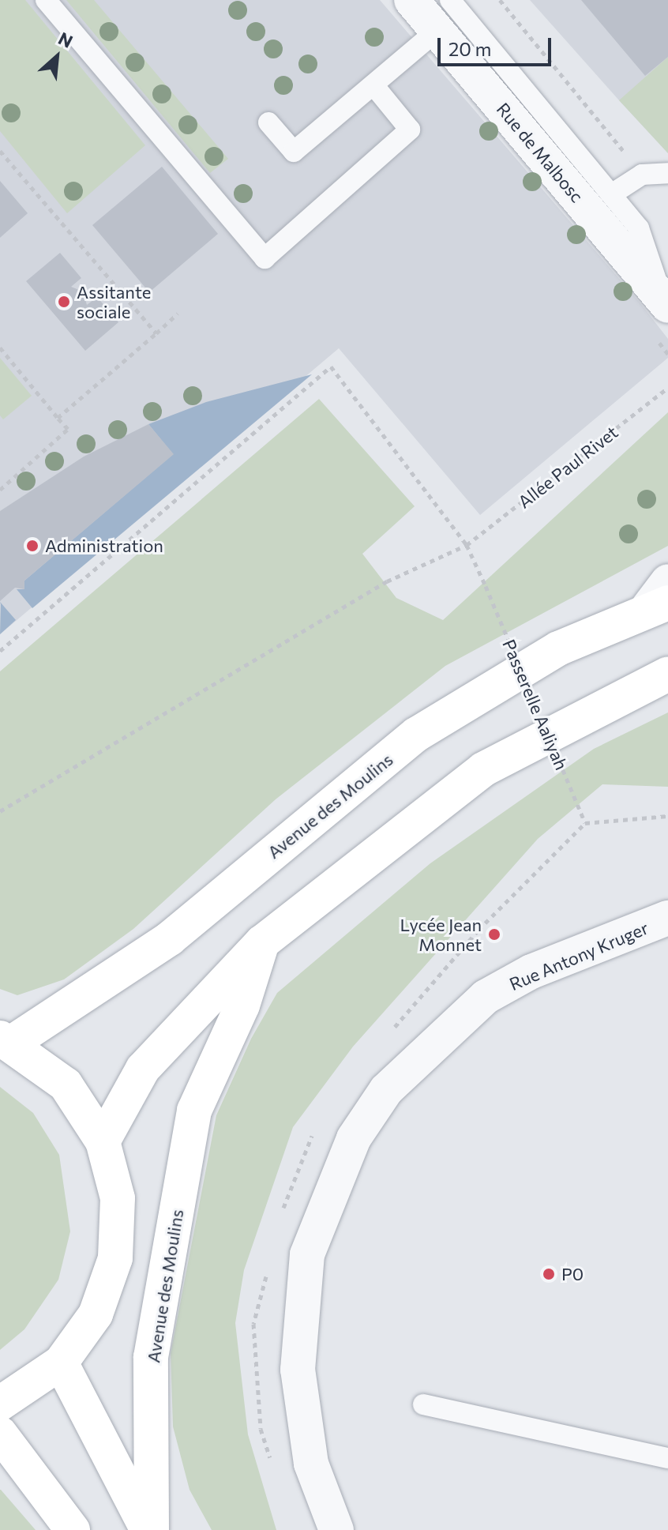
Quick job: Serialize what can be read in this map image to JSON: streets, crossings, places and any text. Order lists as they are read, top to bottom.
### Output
{
  "streets": {
    "main road": ["Avenue des Moulins"],
    "street": ["Rue de Malbosc", "Rue Antony Kruger"],
    "path": ["Allée Paul Rivet", "Passerelle Aaliyah"]
  },
  "crossings": [
    ["Allée Paul Rivet", "Passerelle Aaliyah"]
  ],
  "places": [
    "Assitante sociale",
    "Administration",
    "Lycée Jean Monnet",
    "P0"
  ],
  "scale_bar": "20 m",
  "north": "top right"
}
